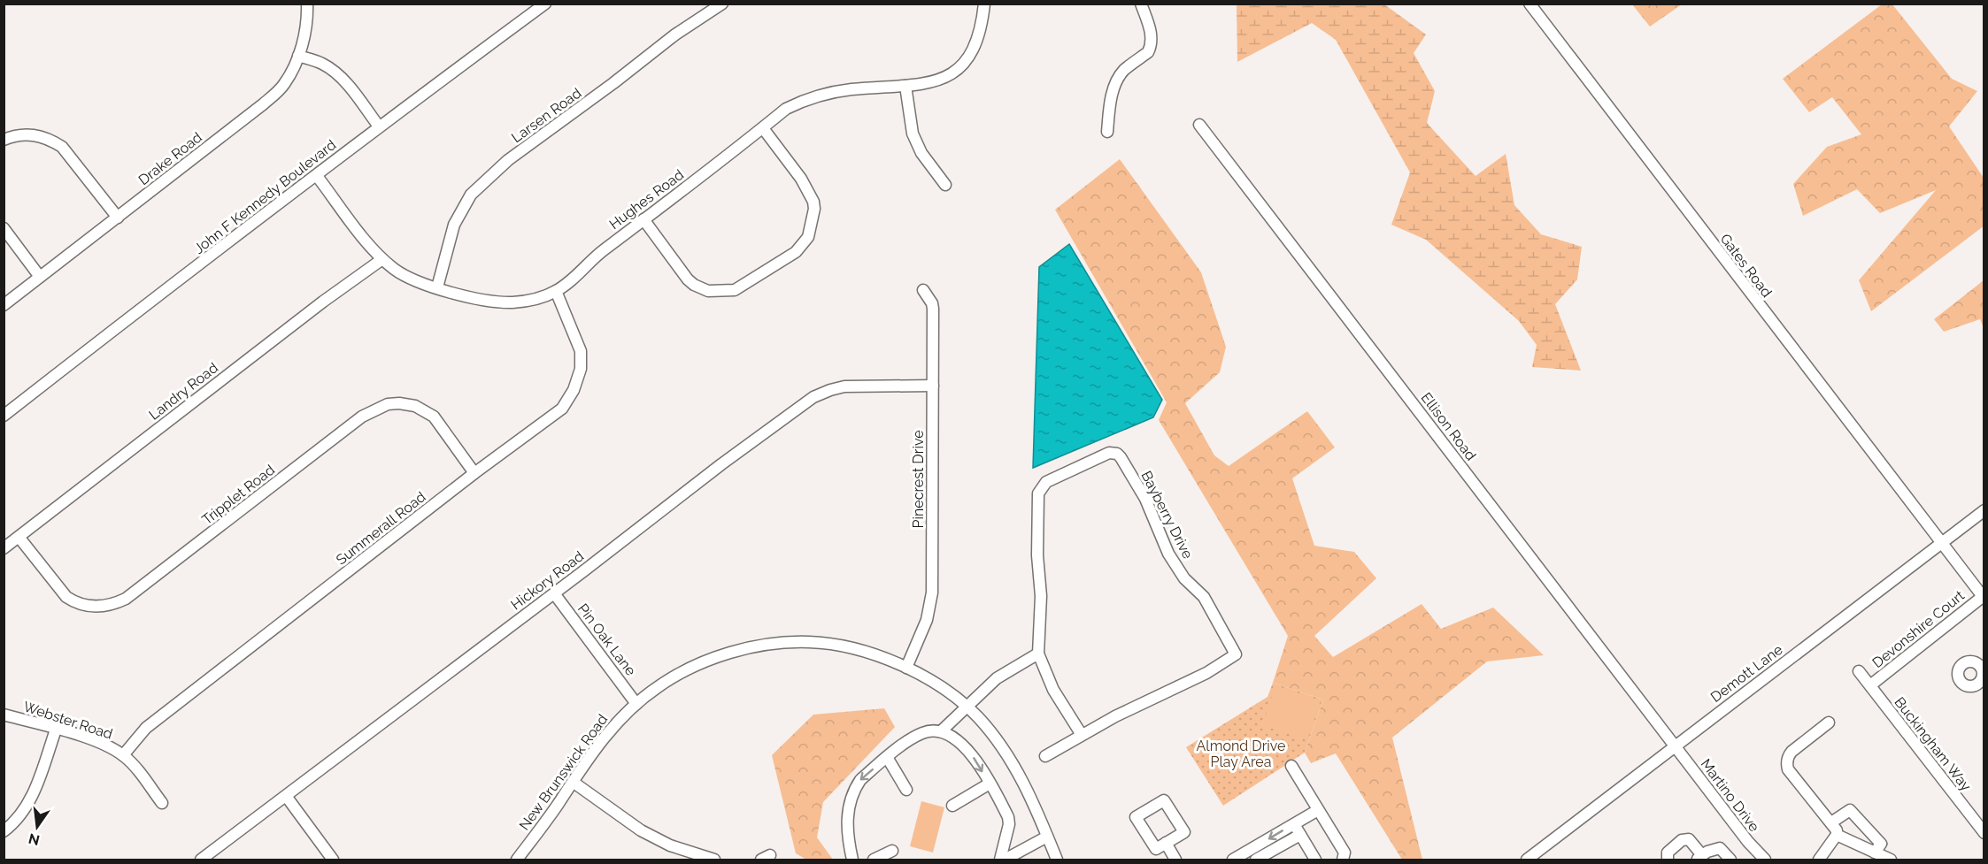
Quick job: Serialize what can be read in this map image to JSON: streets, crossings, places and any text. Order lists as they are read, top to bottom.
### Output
{
  "streets": {
    "street": [
      "Larsen Road",
      "Drake Road",
      "John F Kennedy Boulevard",
      "Hughes Road",
      "Gates Road",
      "Landry Road",
      "Ellison Road",
      "Pinecrest Drive",
      "Tripplet Road",
      "Bayberry Drive",
      "Summerall Road",
      "Hickory Road",
      "Devonshire Court",
      "Pin Oak Lane",
      "Demott Lane",
      "Webster Road",
      "Buckingham Way",
      "New Brunswick Road",
      "Martino Drive"
    ]
  },
  "crossings": [
    ["Larsen Road", "Hughes Road"],
    ["John F Kennedy Boulevard", "Hughes Road"],
    ["Hughes Road", "Landry Road"],
    ["Hughes Road", "Summerall Road"],
    ["Gates Road", "Devonshire Court"],
    ["Gates Road", "Demott Lane"],
    ["Landry Road", "Tripplet Road"],
    ["Ellison Road", "Demott Lane"],
    ["Ellison Road", "Martino Drive"],
    ["Pinecrest Drive", "Hickory Road"],
    ["Pinecrest Drive", "New Brunswick Road"],
    ["Tripplet Road", "Summerall Road"],
    ["Summerall Road", "Webster Road"],
    ["Hickory Road", "Pin Oak Lane"],
    ["Devonshire Court", "Buckingham Way"],
    ["Pin Oak Lane", "New Brunswick Road"],
    ["Demott Lane", "Martino Drive"]
  ],
  "parks": ["Almond Drive Play Area"],
  "north": "bottom"
}
